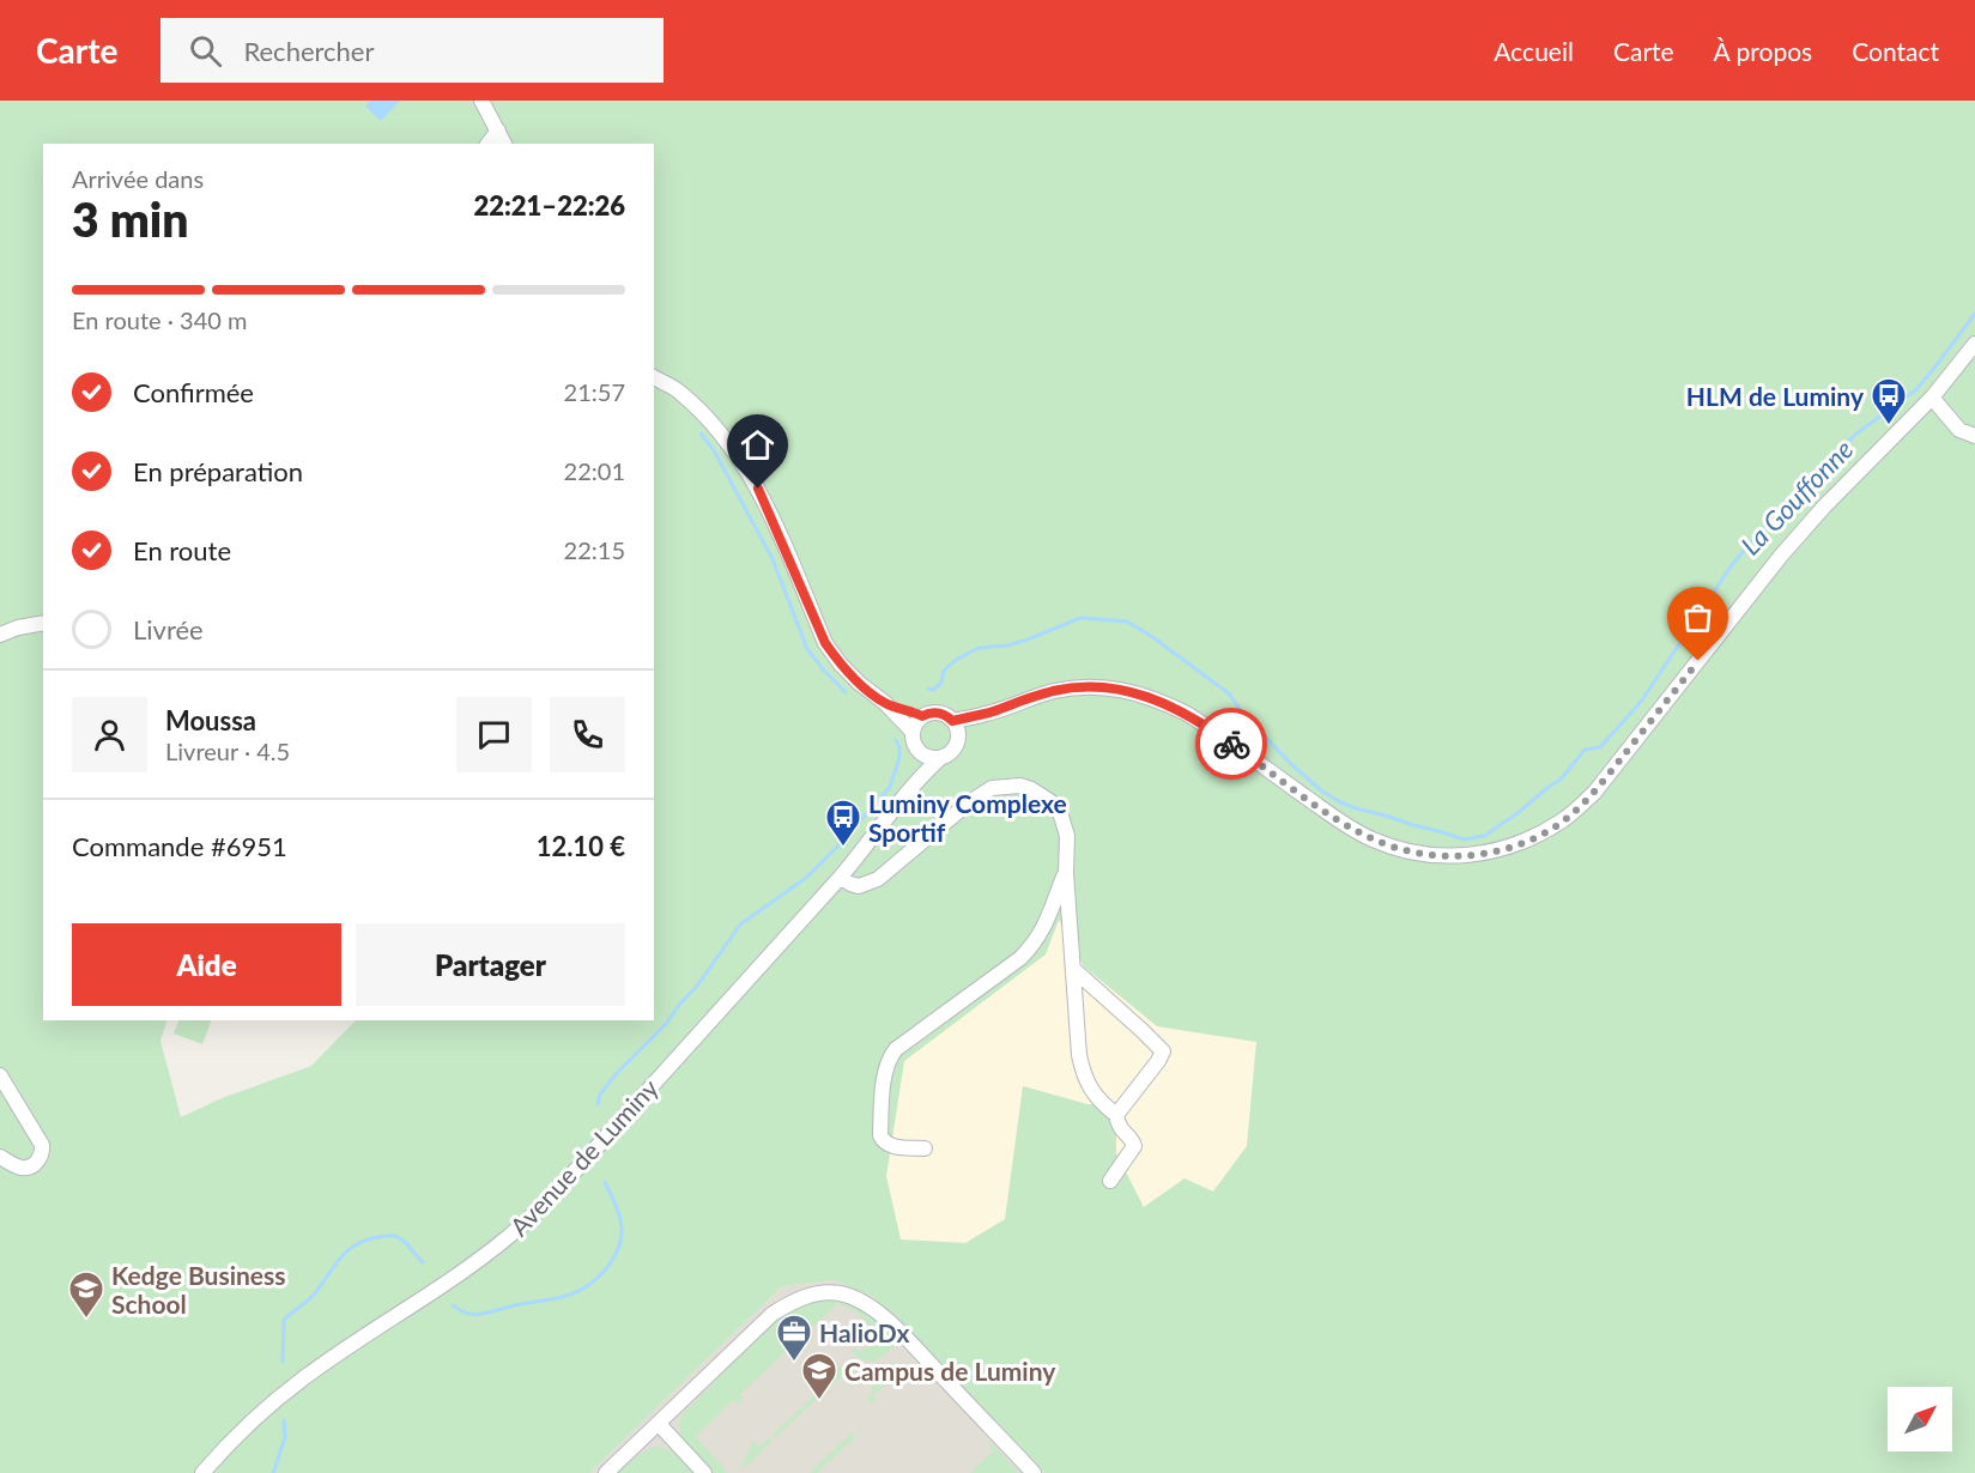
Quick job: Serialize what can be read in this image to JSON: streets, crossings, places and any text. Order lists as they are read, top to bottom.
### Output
{
  "streets": {
    "street": ["Avenue de Luminy"]
  },
  "water": ["La Gouffonne"],
  "places": {
    "bus stop": ["HLM de Luminy", "Luminy Complexe Sportif"],
    "school or university": ["Kedge Business School", "Campus de Luminy"],
    "office": ["HalioDx"]
  },
  "north": "top right",
  "page": {
    "header": "Carte",
    "search": "Rechercher",
    "nav": [
      "Accueil",
      "Carte",
      "À propos",
      "Contact"
    ],
    "heading": ["3 min", "Arrivée dans", "22:21–22:26"],
    "panel": [
      "Moussa",
      "Livreur · 4.5",
      "Commande #6951",
      "12.10 €"
    ],
    "bar": "En route · 340 m",
    "list": [
      ["Confirmée", "21:57"],
      ["En préparation", "22:01"],
      ["En route", "22:15"],
      "Livrée"
    ],
    "buttons": ["Aide", "Partager"]
  }
}
